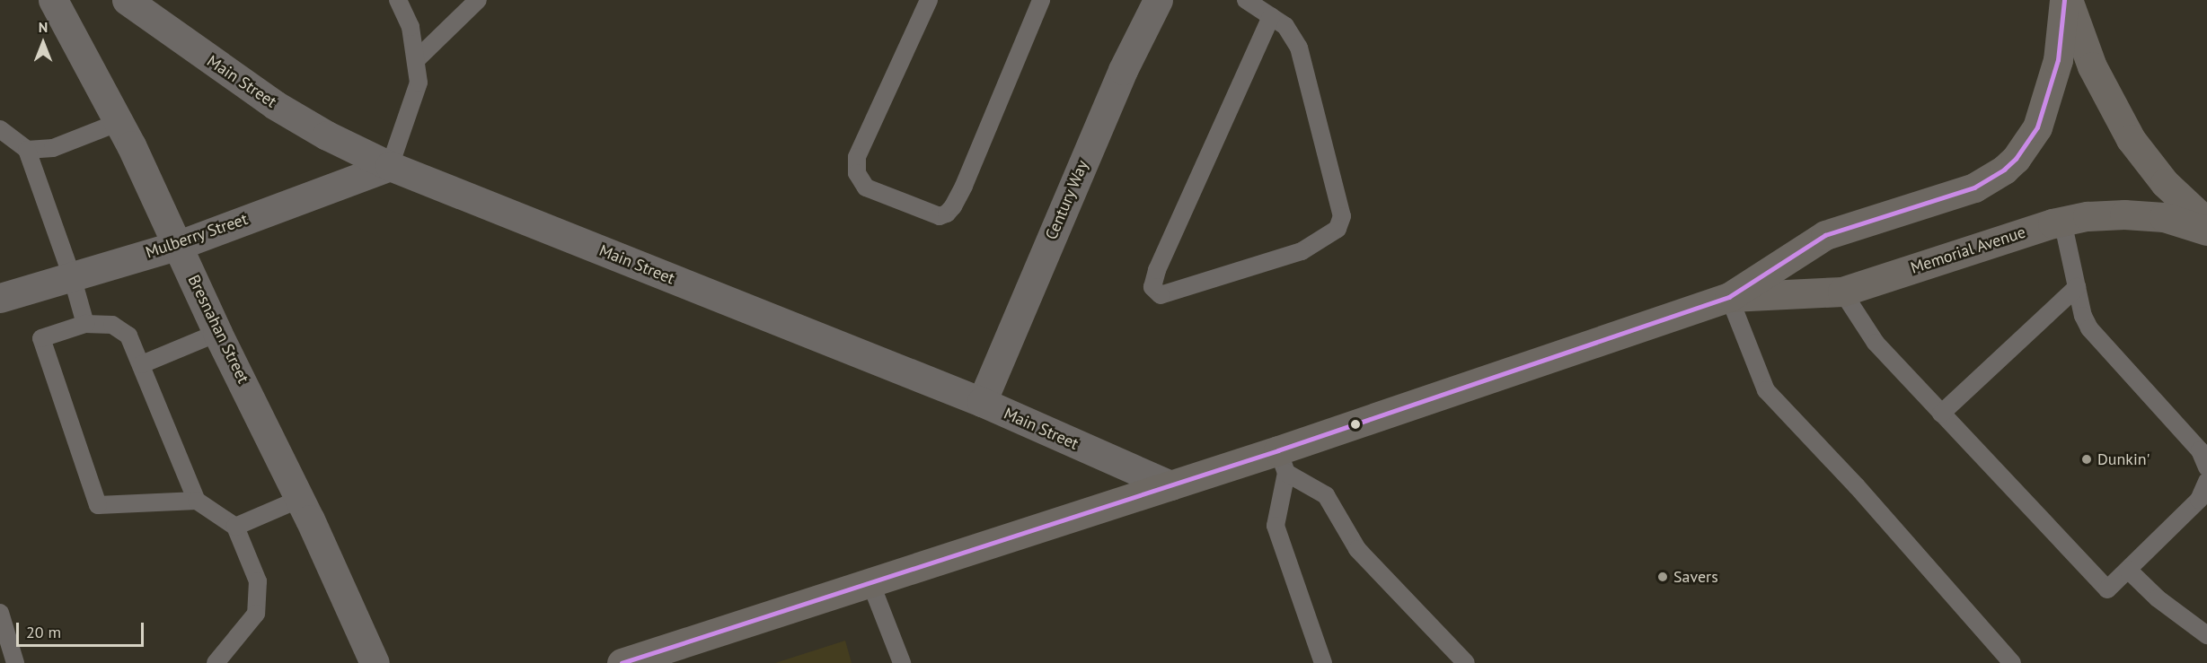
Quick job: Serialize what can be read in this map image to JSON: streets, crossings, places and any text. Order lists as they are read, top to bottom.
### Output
{
  "streets": {
    "main road": ["Memorial Avenue"],
    "street": [
      "Main Street",
      "Century Way",
      "Mulberry Street",
      "Bresnahan Street"
    ]
  },
  "crossings": [
    ["Main Street", "Century Way"],
    ["Main Street", "Mulberry Street"],
    ["Main Street", "Memorial Avenue"],
    ["Mulberry Street", "Bresnahan Street"]
  ],
  "places": ["Dunkin'", "Savers"],
  "scale_bar": "20 m",
  "north": "top"
}
